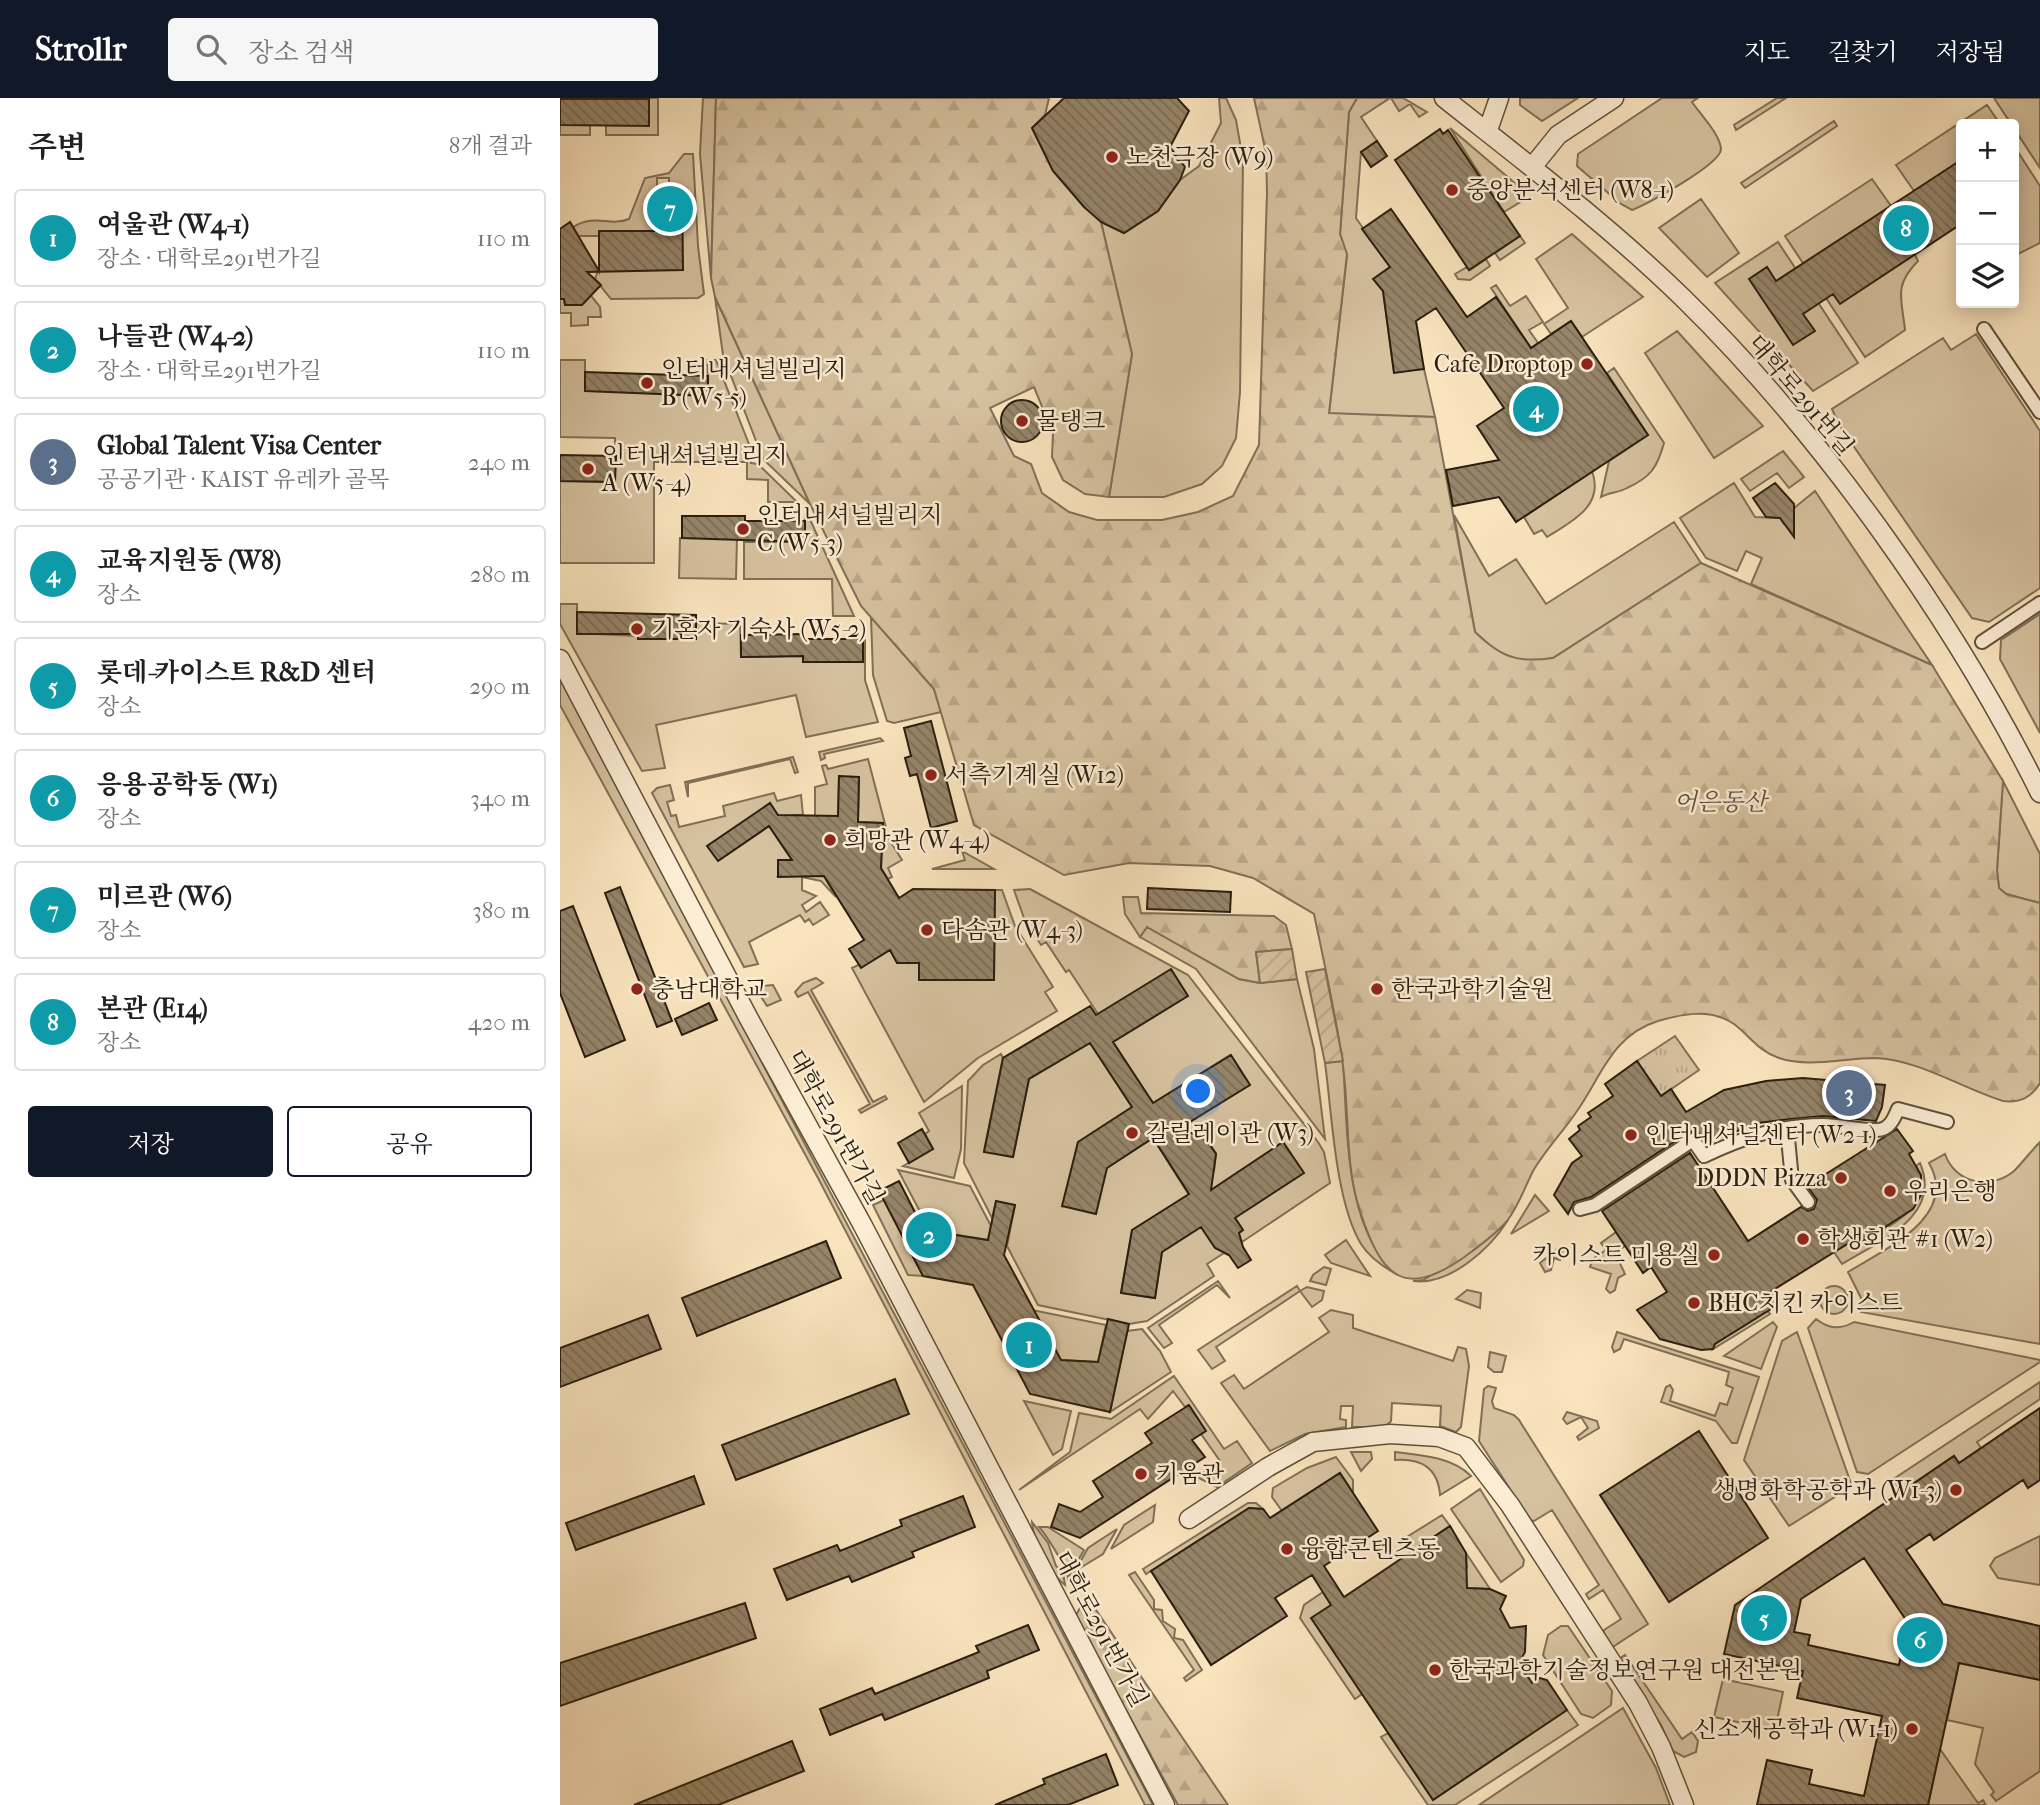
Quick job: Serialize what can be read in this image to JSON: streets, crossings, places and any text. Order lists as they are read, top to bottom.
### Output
{
  "streets": {
    "street": ["대학로291번길", "대학로291번가길"]
  },
  "parks": ["어은동산"],
  "places": [
    "노천극장 (W9)",
    "중앙분석센터 (W8-1)",
    "Cafe Droptop",
    "인터내셔널빌리지 B (W5-5)",
    "물탱크",
    "인터내셔널빌리지 A (W5-4)",
    "인터내셔널빌리지 C (W5-3)",
    "기혼자 기숙사 (W5-2)",
    "서측기계실 (W12)",
    "희망관 (W4-4)",
    "다솜관 (W4-3)",
    "충남대학교",
    "한국과학기술원",
    "갈릴레이관 (W3)",
    "인터내셔널센터 (W2-1)",
    "DDDN Pizza",
    "우리은행",
    "학생회관 #1 (W2)",
    "카이스트 미용실",
    "BHC치킨 카이스트",
    "키움관",
    "생명화학공학과 (W1-3)",
    "융합콘텐츠동",
    "한국과학기술정보연구원 대전본원",
    "신소재공학과 (W1-1)"
  ],
  "page": {
    "header": "Strollr",
    "search": "장소 검색",
    "nav": ["지도", "길찾기", "저장됨"],
    "heading": ["주변", "8개 결과"],
    "map_buttons": ["+", "−"],
    "pins": [
      "7",
      "8",
      "4",
      "3",
      "2",
      "1",
      "5",
      "6"
    ],
    "list": [
      {
        "mark": "1",
        "name": "여울관 (W4-1)",
        "note": "장소 · 대학로291번가길",
        "value": "110 m"
      },
      {
        "mark": "2",
        "name": "나들관 (W4-2)",
        "note": "장소 · 대학로291번가길",
        "value": "110 m"
      },
      {
        "mark": "3",
        "name": "Global Talent Visa Center",
        "note": "공공기관 · KAIST 유레카 골목",
        "value": "240 m"
      },
      {
        "mark": "4",
        "name": "교육지원동 (W8)",
        "note": "장소",
        "value": "280 m"
      },
      {
        "mark": "5",
        "name": "롯데-카이스트 R&D 센터",
        "note": "장소",
        "value": "290 m"
      },
      {
        "mark": "6",
        "name": "응용공학동 (W1)",
        "note": "장소",
        "value": "340 m"
      },
      {
        "mark": "7",
        "name": "미르관 (W6)",
        "note": "장소",
        "value": "380 m"
      },
      {
        "mark": "8",
        "name": "본관 (E14)",
        "note": "장소",
        "value": "420 m"
      }
    ],
    "buttons": ["저장", "공유"]
  }
}
